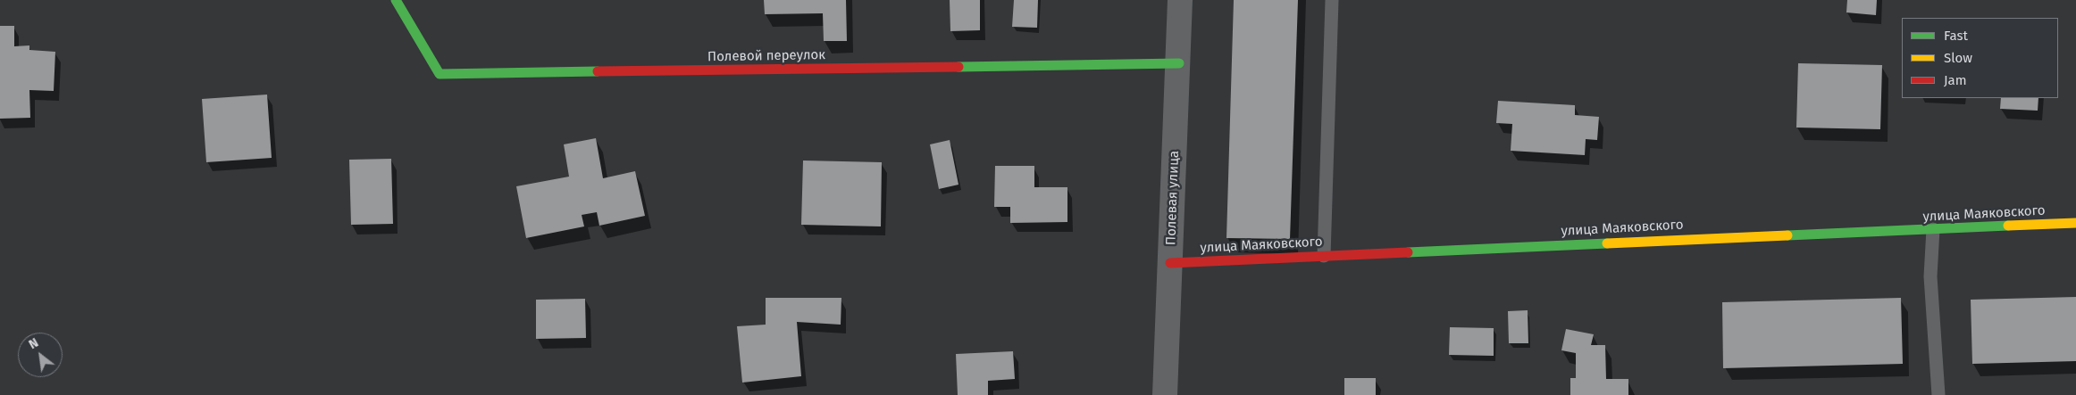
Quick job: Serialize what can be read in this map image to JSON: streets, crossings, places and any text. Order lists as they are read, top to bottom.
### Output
{
  "streets": {
    "street": ["Полевой переулок", "Полевая улица", "улица Маяковского"]
  },
  "crossings": [
    ["Полевой переулок", "Полевая улица"],
    ["Полевая улица", "улица Маяковского"]
  ],
  "legend": ["Fast", "Slow", "Jam"],
  "north": "top left"
}
